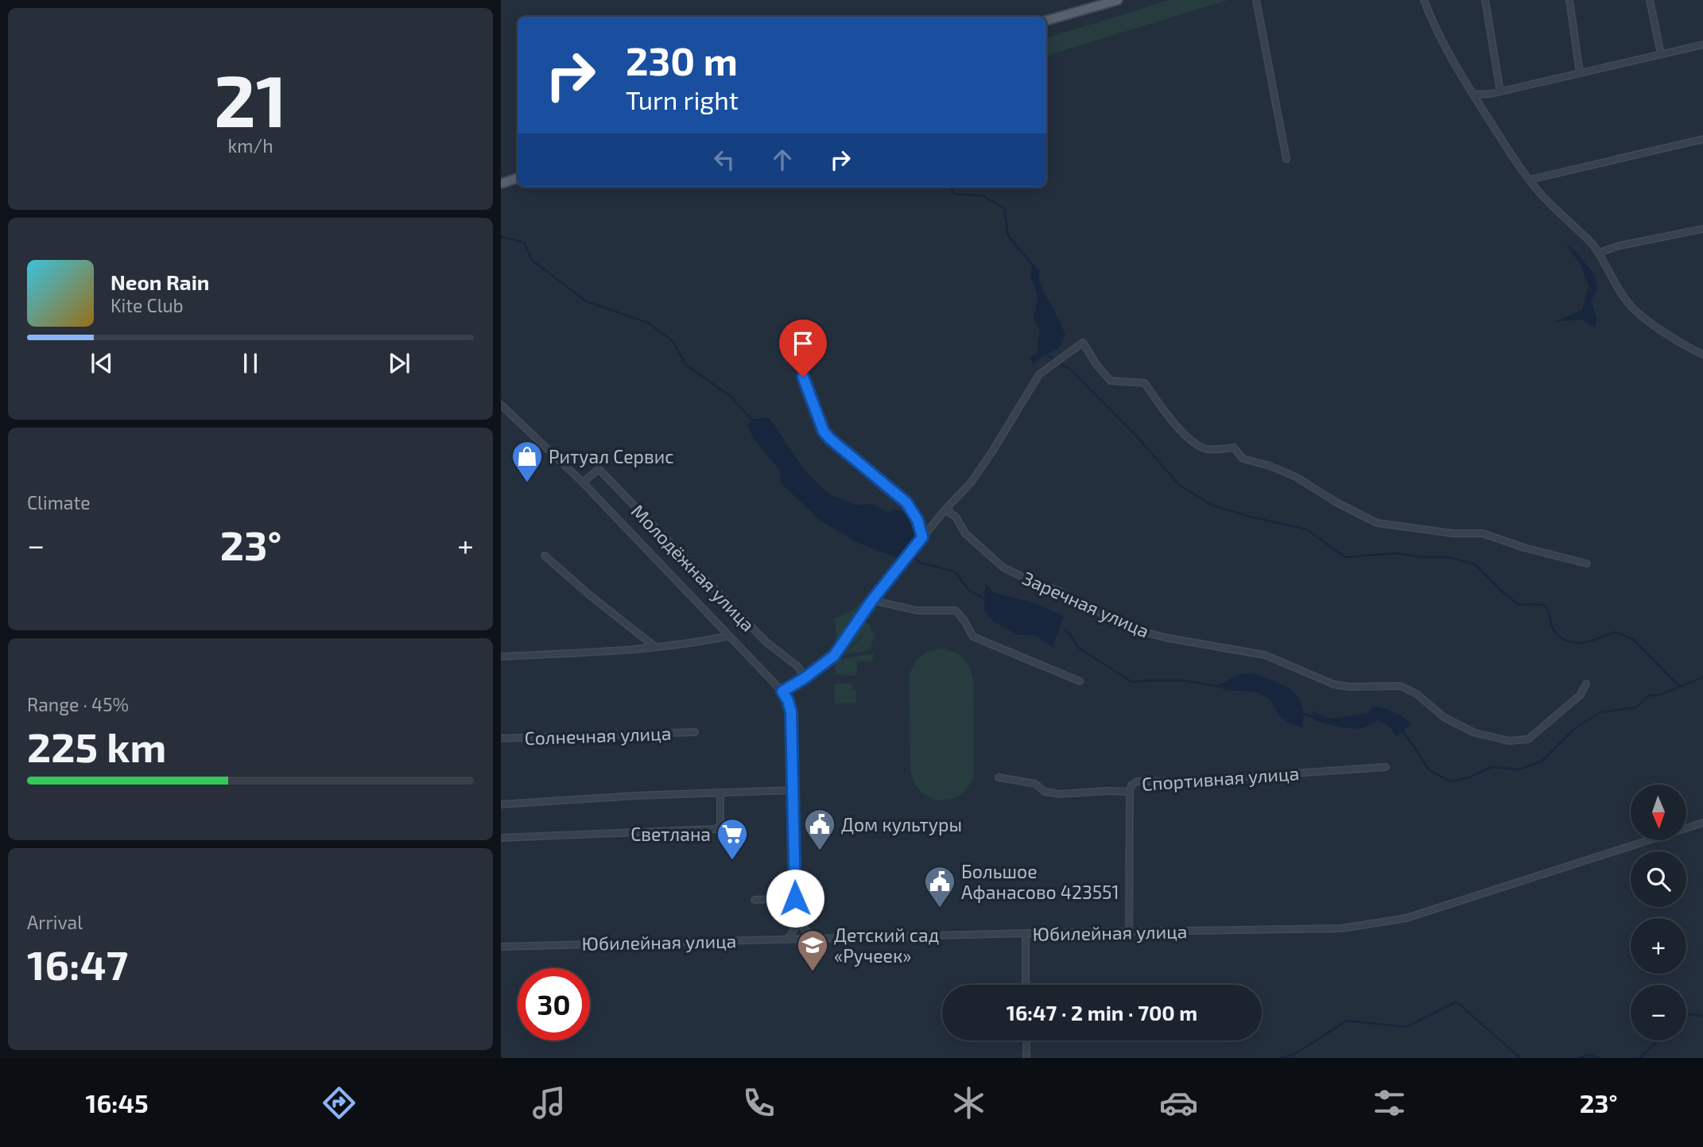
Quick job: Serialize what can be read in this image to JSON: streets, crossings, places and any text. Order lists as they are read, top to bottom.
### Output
{
  "streets": {
    "street": [
      "Молодёжная улица",
      "Заречная улица",
      "Солнечная улица",
      "Спортивная улица",
      "Юбилейная улица"
    ]
  },
  "crossings": [
    ["Молодёжная улица", "Юбилейная улица"]
  ],
  "places": {
    "shop": ["Ритуал Сервис"],
    "public building": ["Дом культуры", "Большое Афанасово 423551"],
    "supermarket": ["Светлана"],
    "school or university": ["Детский сад «Ручеек»"]
  },
  "north": "bottom",
  "page": {
    "tile": [
      ["21", "km/h"],
      "Climate",
      ["Range · 45%", "225 km"],
      ["Arrival", "16:47"]
    ],
    "turn": ["230 m", "Turn right"],
    "song": ["Neon Rain", "Kite Club"],
    "heat": ["−", "23°", "+"],
    "map_buttons": ["+", "−"],
    "limit": "30",
    "trip": "16:47 · 2 min · 700 m",
    "tabs": ["16:45", "23°"]
  }
}
